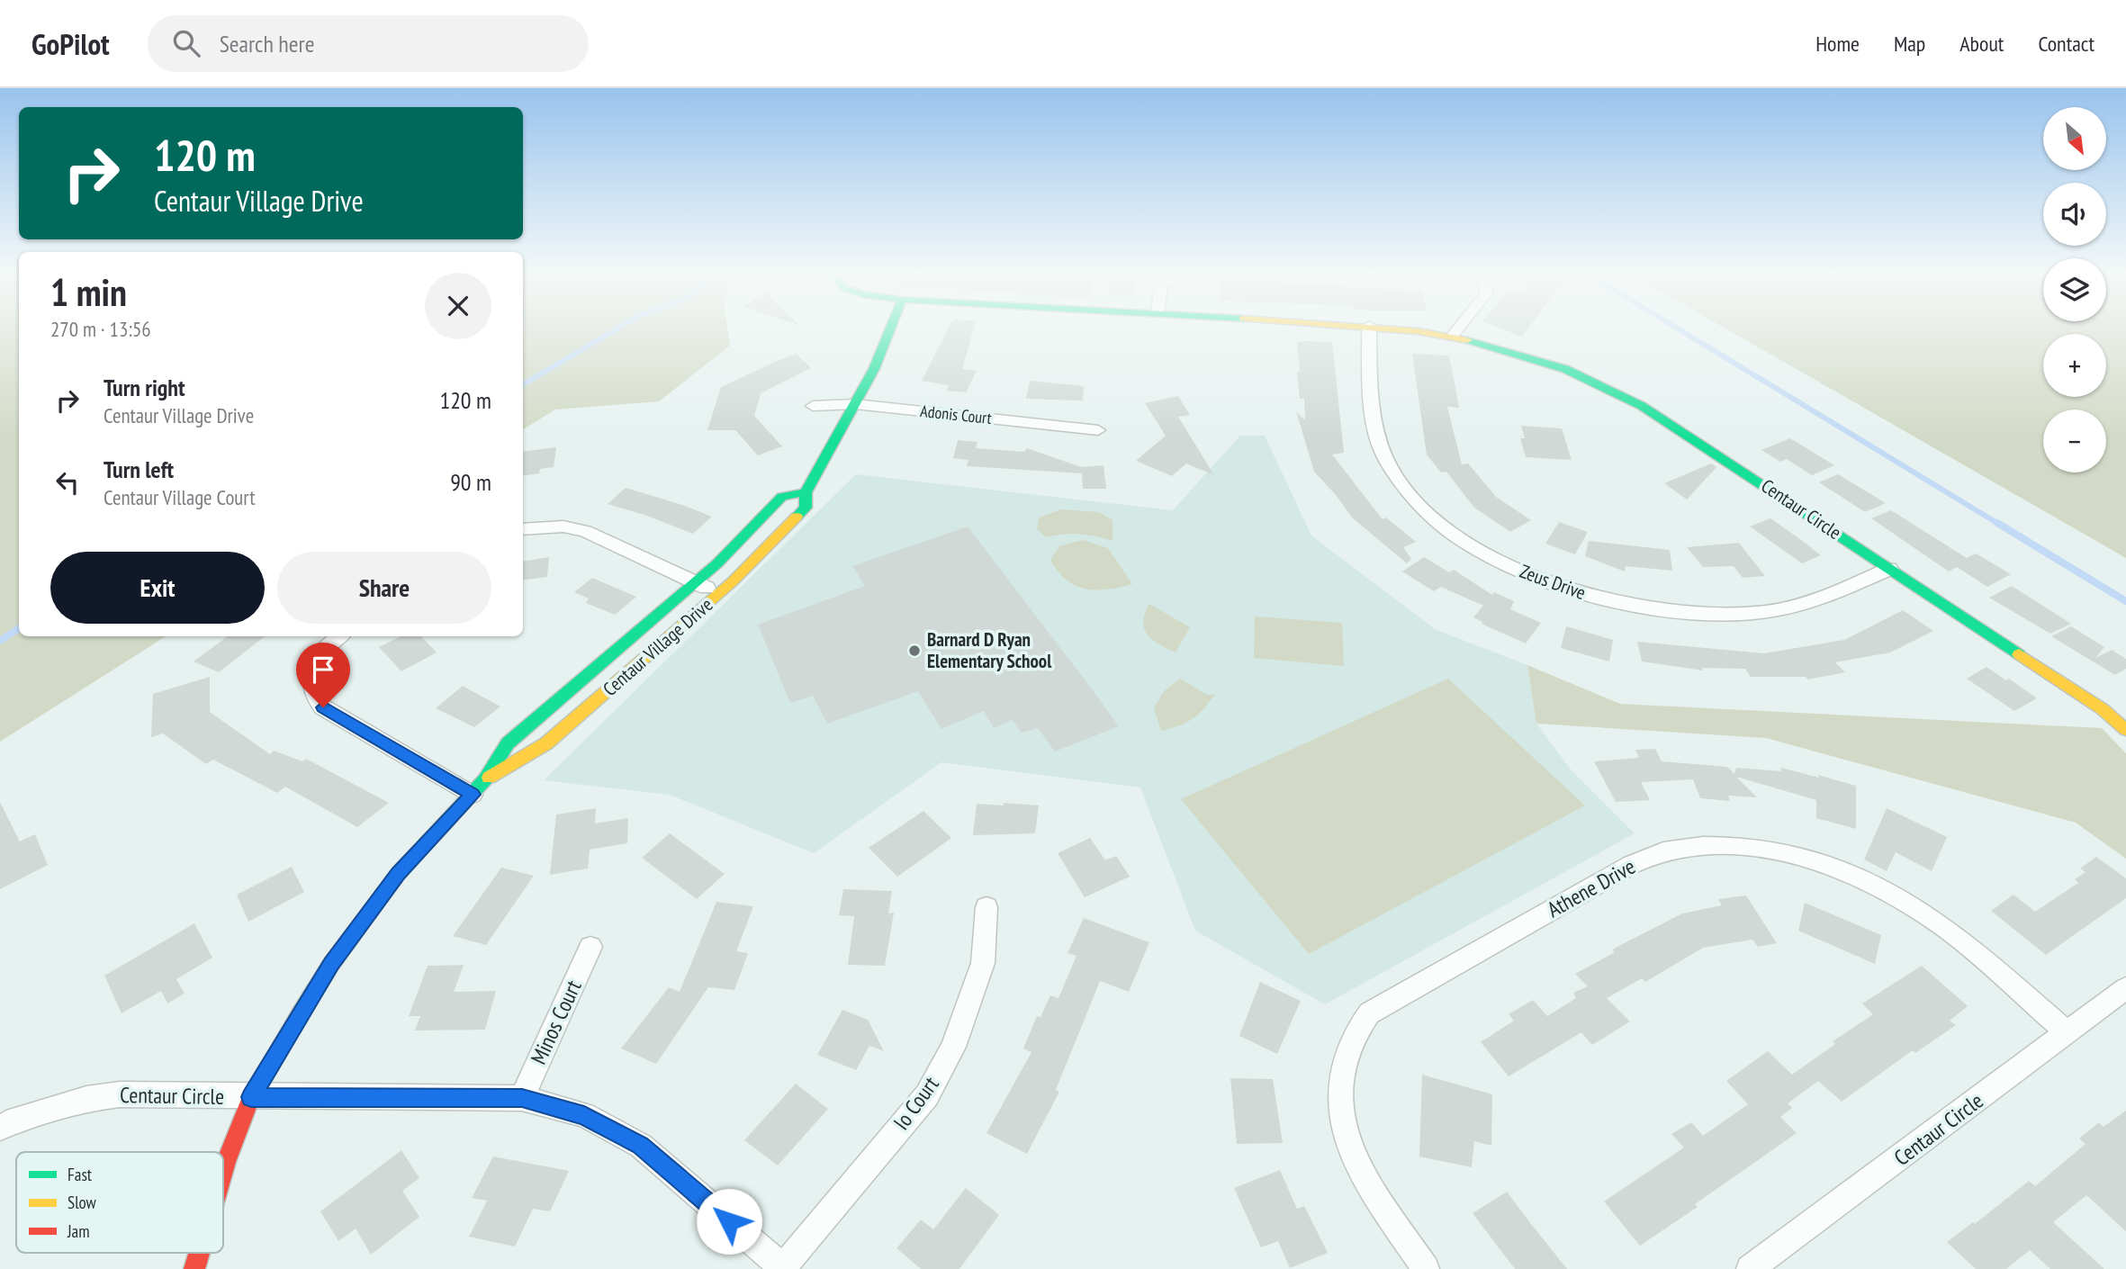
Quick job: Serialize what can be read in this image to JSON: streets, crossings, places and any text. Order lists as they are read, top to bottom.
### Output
{
  "streets": {
    "street": [
      "Adonis Court",
      "Centaur Circle",
      "Zeus Drive",
      "Centaur Village Drive",
      "Athene Drive",
      "Minos Court",
      "Io Court"
    ]
  },
  "crossings": [
    ["Adonis Court", "Centaur Village Drive"],
    ["Centaur Circle", "Zeus Drive"],
    ["Centaur Circle", "Centaur Village Drive"],
    ["Centaur Circle", "Athene Drive"],
    ["Centaur Circle", "Minos Court"],
    ["Centaur Circle", "Io Court"]
  ],
  "places": ["Barnard D Ryan Elementary School"],
  "legend": ["Fast", "Slow", "Jam"],
  "north": "bottom right",
  "page": {
    "header": "GoPilot",
    "search": "Search here",
    "nav": [
      "Home",
      "Map",
      "About",
      "Contact"
    ],
    "map_buttons": ["+", "−"],
    "turn": ["120 m", "Centaur Village Drive"],
    "heading": ["1 min", "270 m · 13:56"],
    "list": [
      {
        "name": "Turn right",
        "note": "Centaur Village Drive",
        "value": "120 m"
      },
      {
        "name": "Turn left",
        "note": "Centaur Village Court",
        "value": "90 m"
      }
    ],
    "buttons": ["Exit", "Share"]
  }
}
